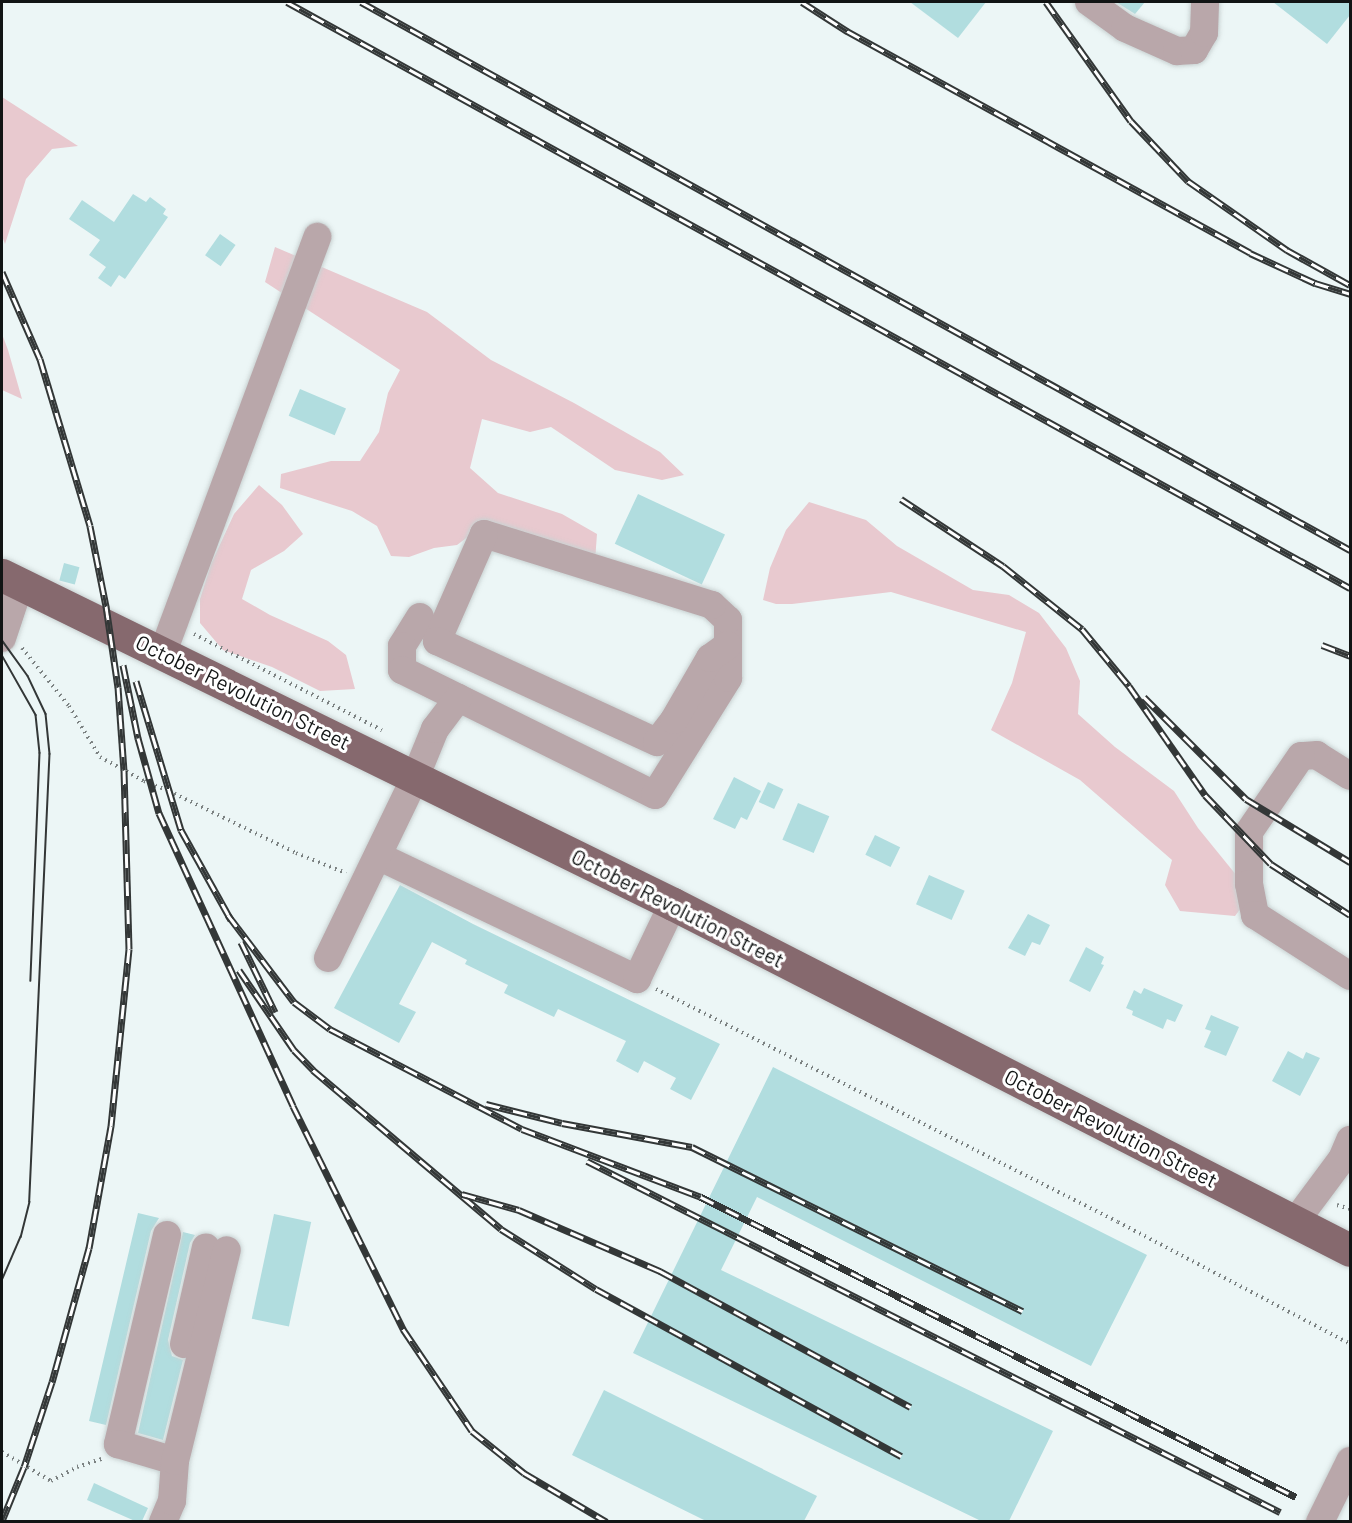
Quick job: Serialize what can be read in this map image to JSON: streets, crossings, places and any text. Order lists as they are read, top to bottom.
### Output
{
  "streets": {
    "main road": ["October Revolution Street"]
  }
}
